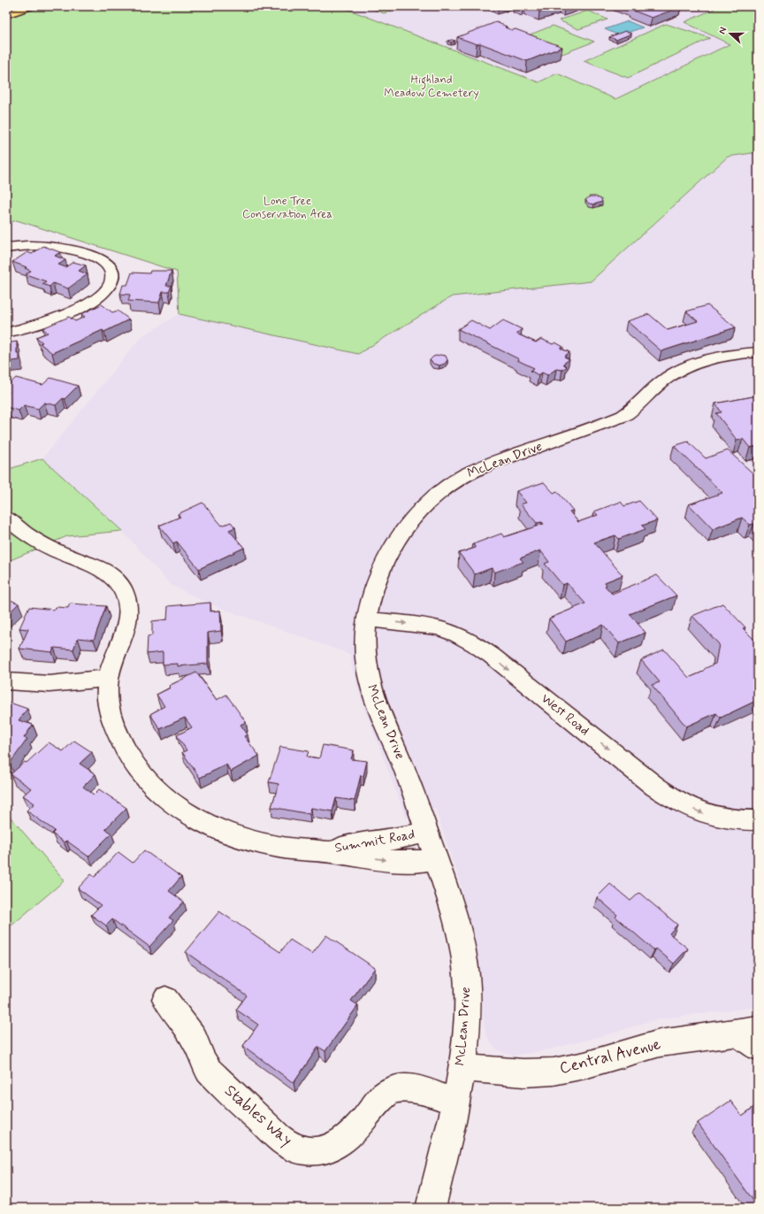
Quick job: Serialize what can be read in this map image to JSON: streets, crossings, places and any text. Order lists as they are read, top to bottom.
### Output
{
  "streets": {
    "street": [
      "McLean Drive",
      "West Road",
      "Summit Road",
      "Central Avenue",
      "Stables Way"
    ]
  },
  "crossings": [
    ["McLean Drive", "West Road"],
    ["McLean Drive", "Summit Road"],
    ["McLean Drive", "Central Avenue"],
    ["McLean Drive", "Stables Way"]
  ],
  "one_way": ["West Road"],
  "parks": ["Highland Meadow Cemetery", "Lone Tree Conservation Area"],
  "north": "left"
}
